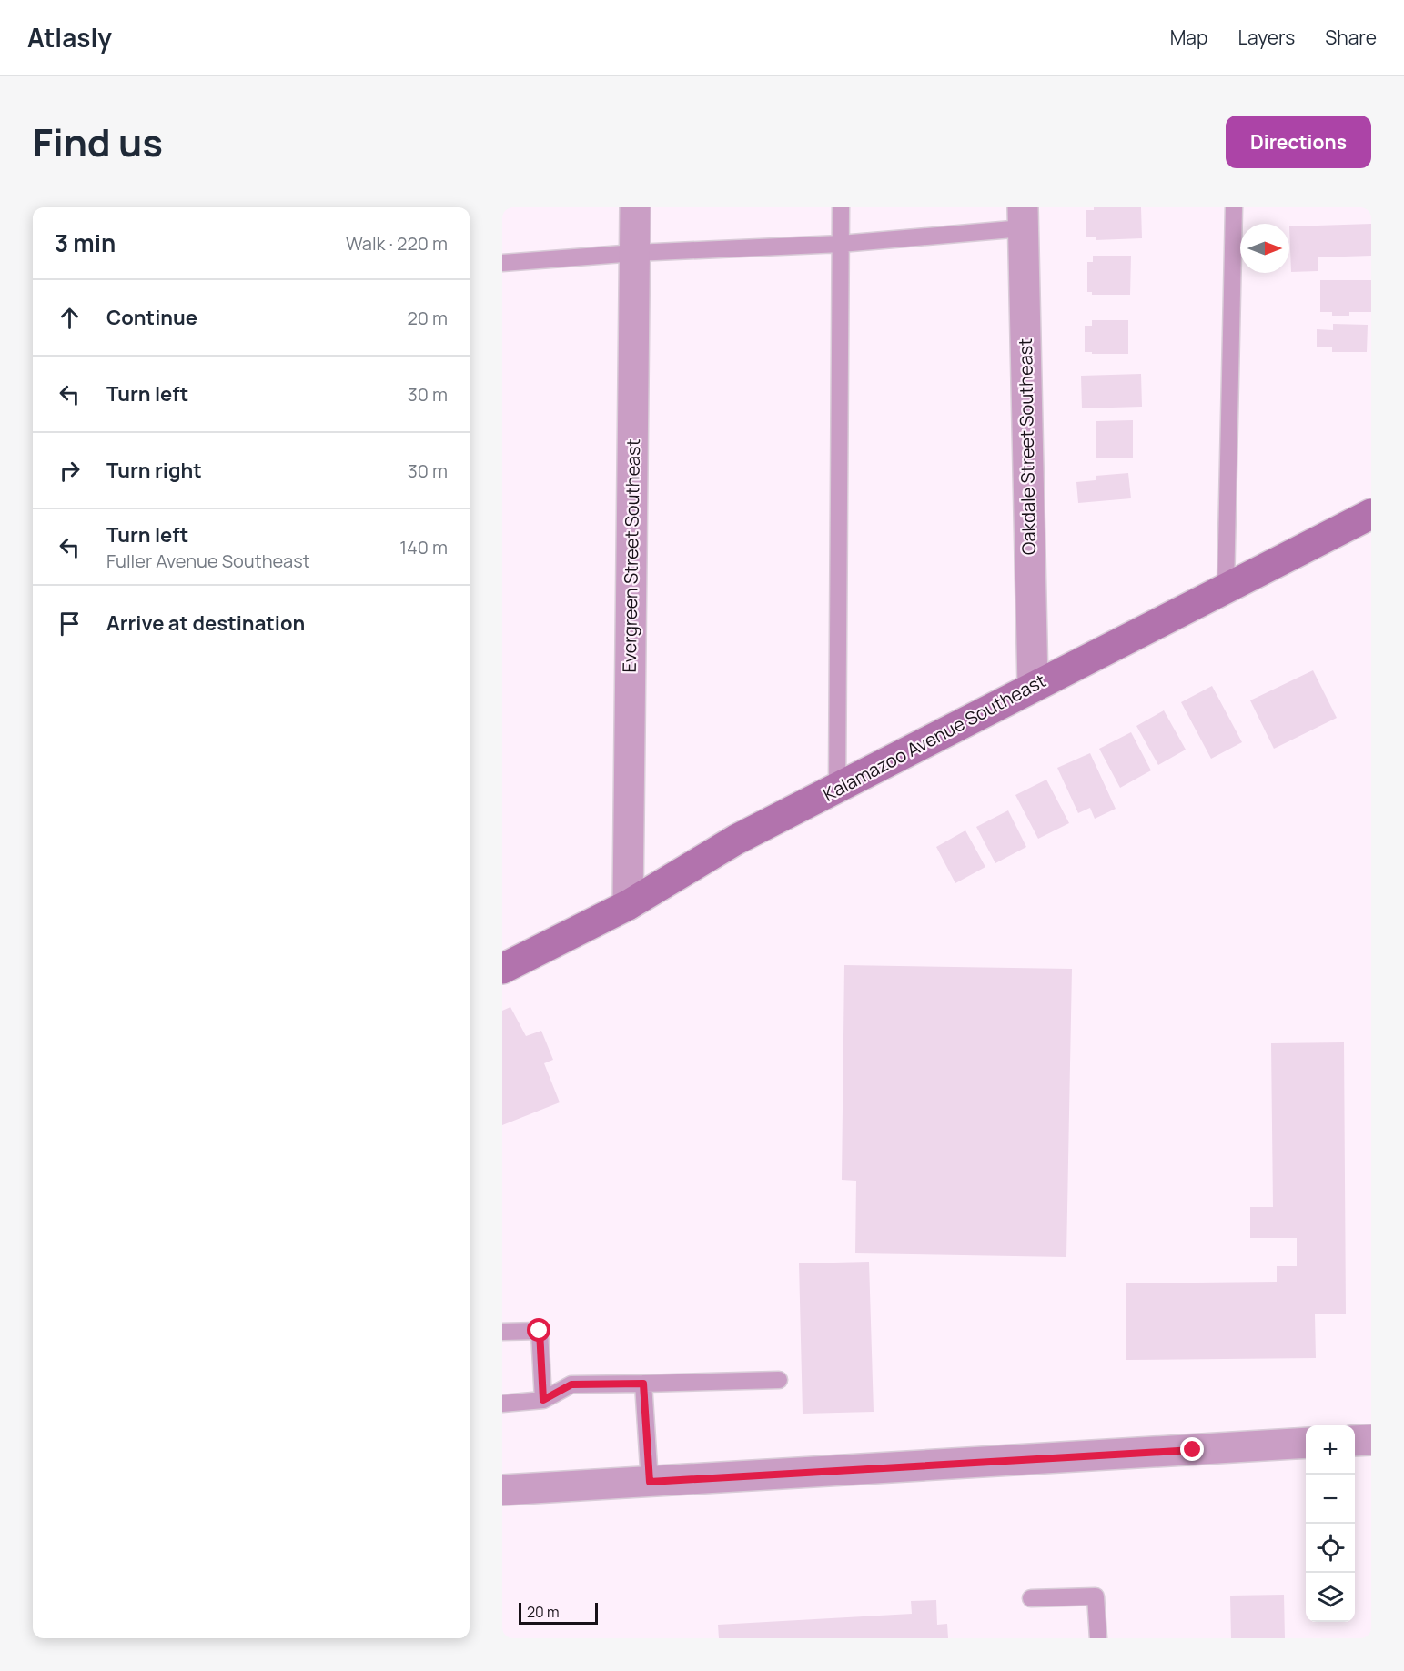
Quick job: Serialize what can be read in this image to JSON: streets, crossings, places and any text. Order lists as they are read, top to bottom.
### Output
{
  "streets": {
    "main road": ["Kalamazoo Avenue Southeast"],
    "street": ["Oakdale Street Southeast", "Evergreen Street Southeast"]
  },
  "crossings": [
    ["Oakdale Street Southeast", "Kalamazoo Avenue Southeast"],
    ["Evergreen Street Southeast", "Kalamazoo Avenue Southeast"]
  ],
  "scale_bar": "20 m",
  "north": "right",
  "page": {
    "header": "Atlasly",
    "nav": ["Map", "Layers", "Share"],
    "title": "Find us",
    "buttons": "Directions",
    "heading": ["3 min", "Walk · 220 m"],
    "list": [
      ["Continue", "20 m"],
      ["Turn left", "30 m"],
      ["Turn right", "30 m"],
      ["Turn left", "Fuller Avenue Southeast", "140 m"],
      "Arrive at destination"
    ],
    "map_buttons": ["+", "−"],
    "scale": "20 m"
  }
}
